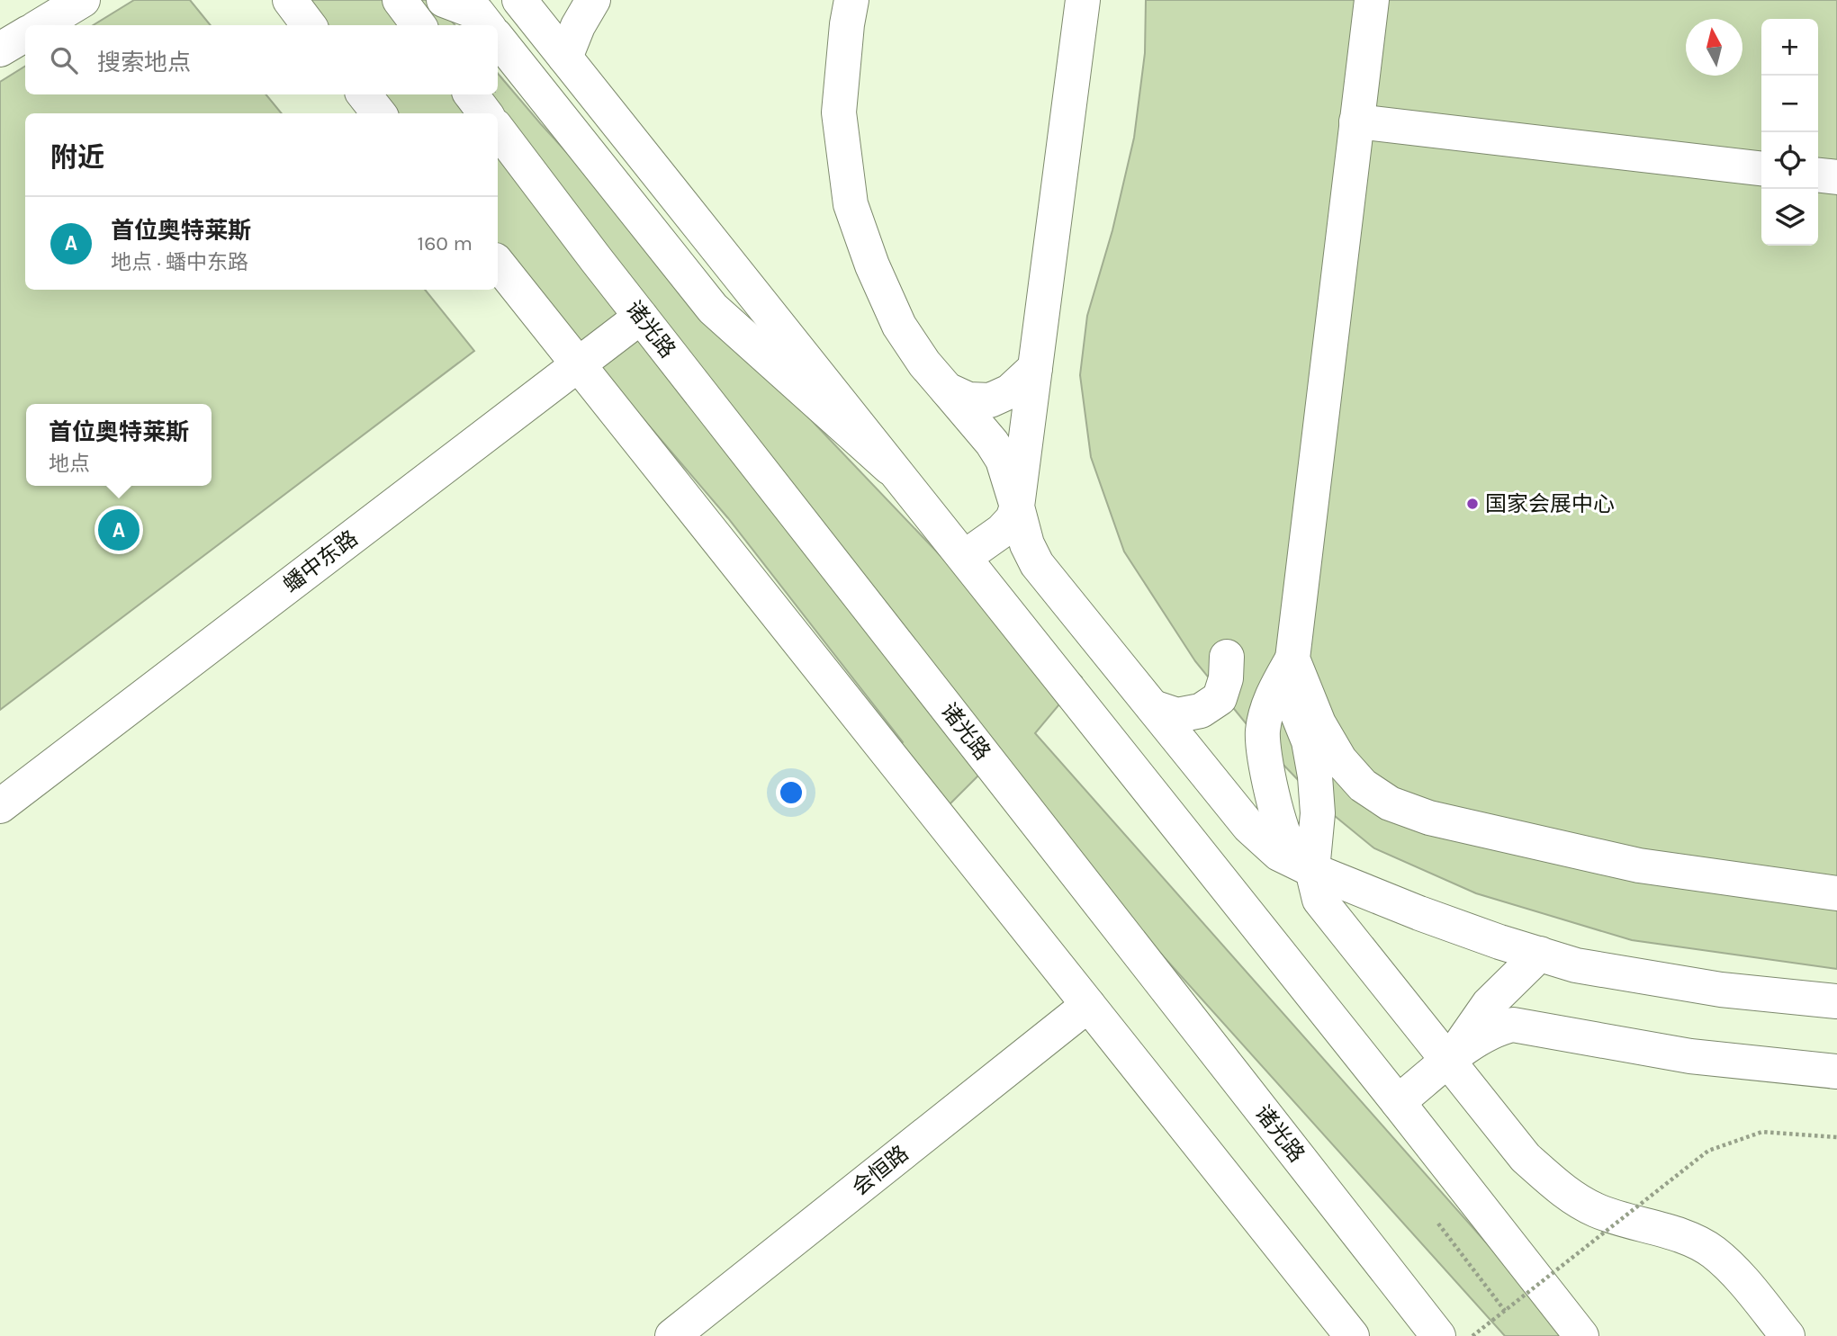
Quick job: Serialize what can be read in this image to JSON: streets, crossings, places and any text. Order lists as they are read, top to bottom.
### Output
{
  "streets": {
    "main road": ["诸光路", "蟠中东路", "会恒路"]
  },
  "crossings": [
    ["诸光路", "蟠中东路"]
  ],
  "places": ["国家会展中心"],
  "north": "top",
  "page": {
    "map_buttons": ["+", "−"],
    "search": "搜索地点",
    "heading": "附近",
    "list": [
      {
        "mark": "A",
        "name": "首位奥特莱斯",
        "note": "地点 · 蟠中东路",
        "value": "160 m"
      }
    ],
    "popup": ["首位奥特莱斯", "地点"],
    "pins": "A"
  }
}
